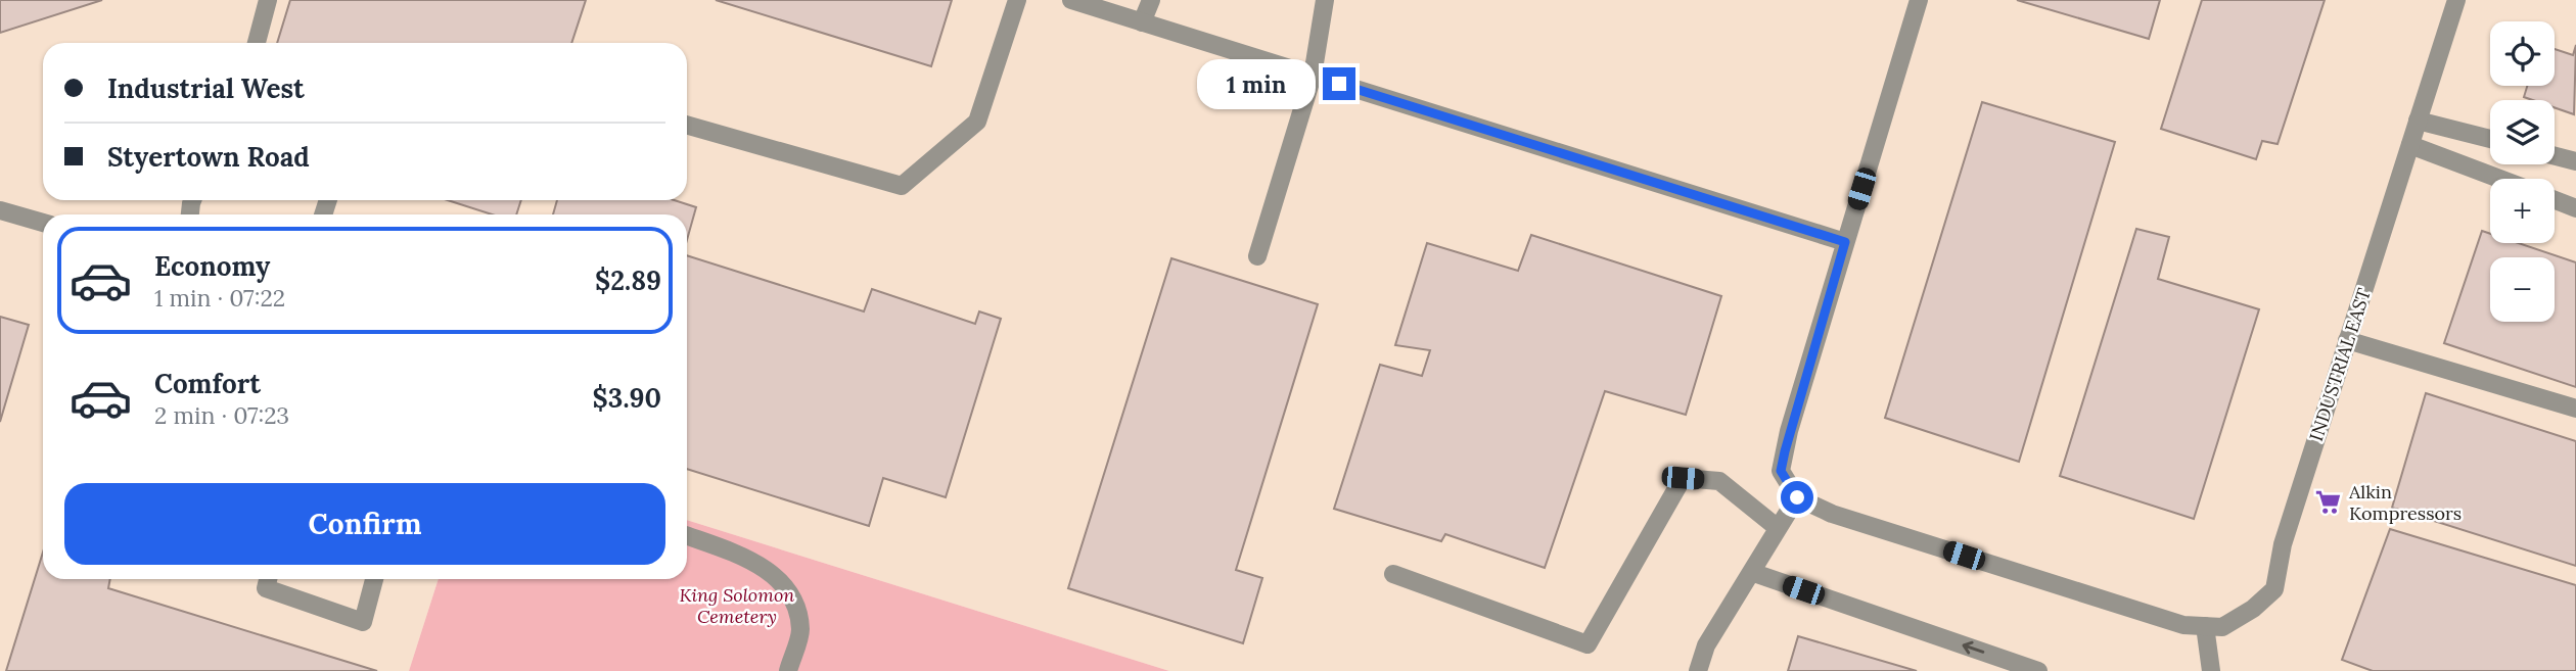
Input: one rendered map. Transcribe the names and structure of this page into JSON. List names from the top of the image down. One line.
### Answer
{"streets":{"street":["INDUSTRIAL EAST"]},"parks":["King Solomon Cemetery"],"places":{"supermarket":["Alkin Kompressors"]},"page":{"map_buttons":["+","−"],"banner":["Industrial West","Styertown Road"],"bubble":"1 min","list":[{"name":"Economy","note":"1 min · 07:22","value":"$2.89"},{"name":"Comfort","note":"2 min · 07:23","value":"$3.90"}],"buttons":"Confirm"}}
